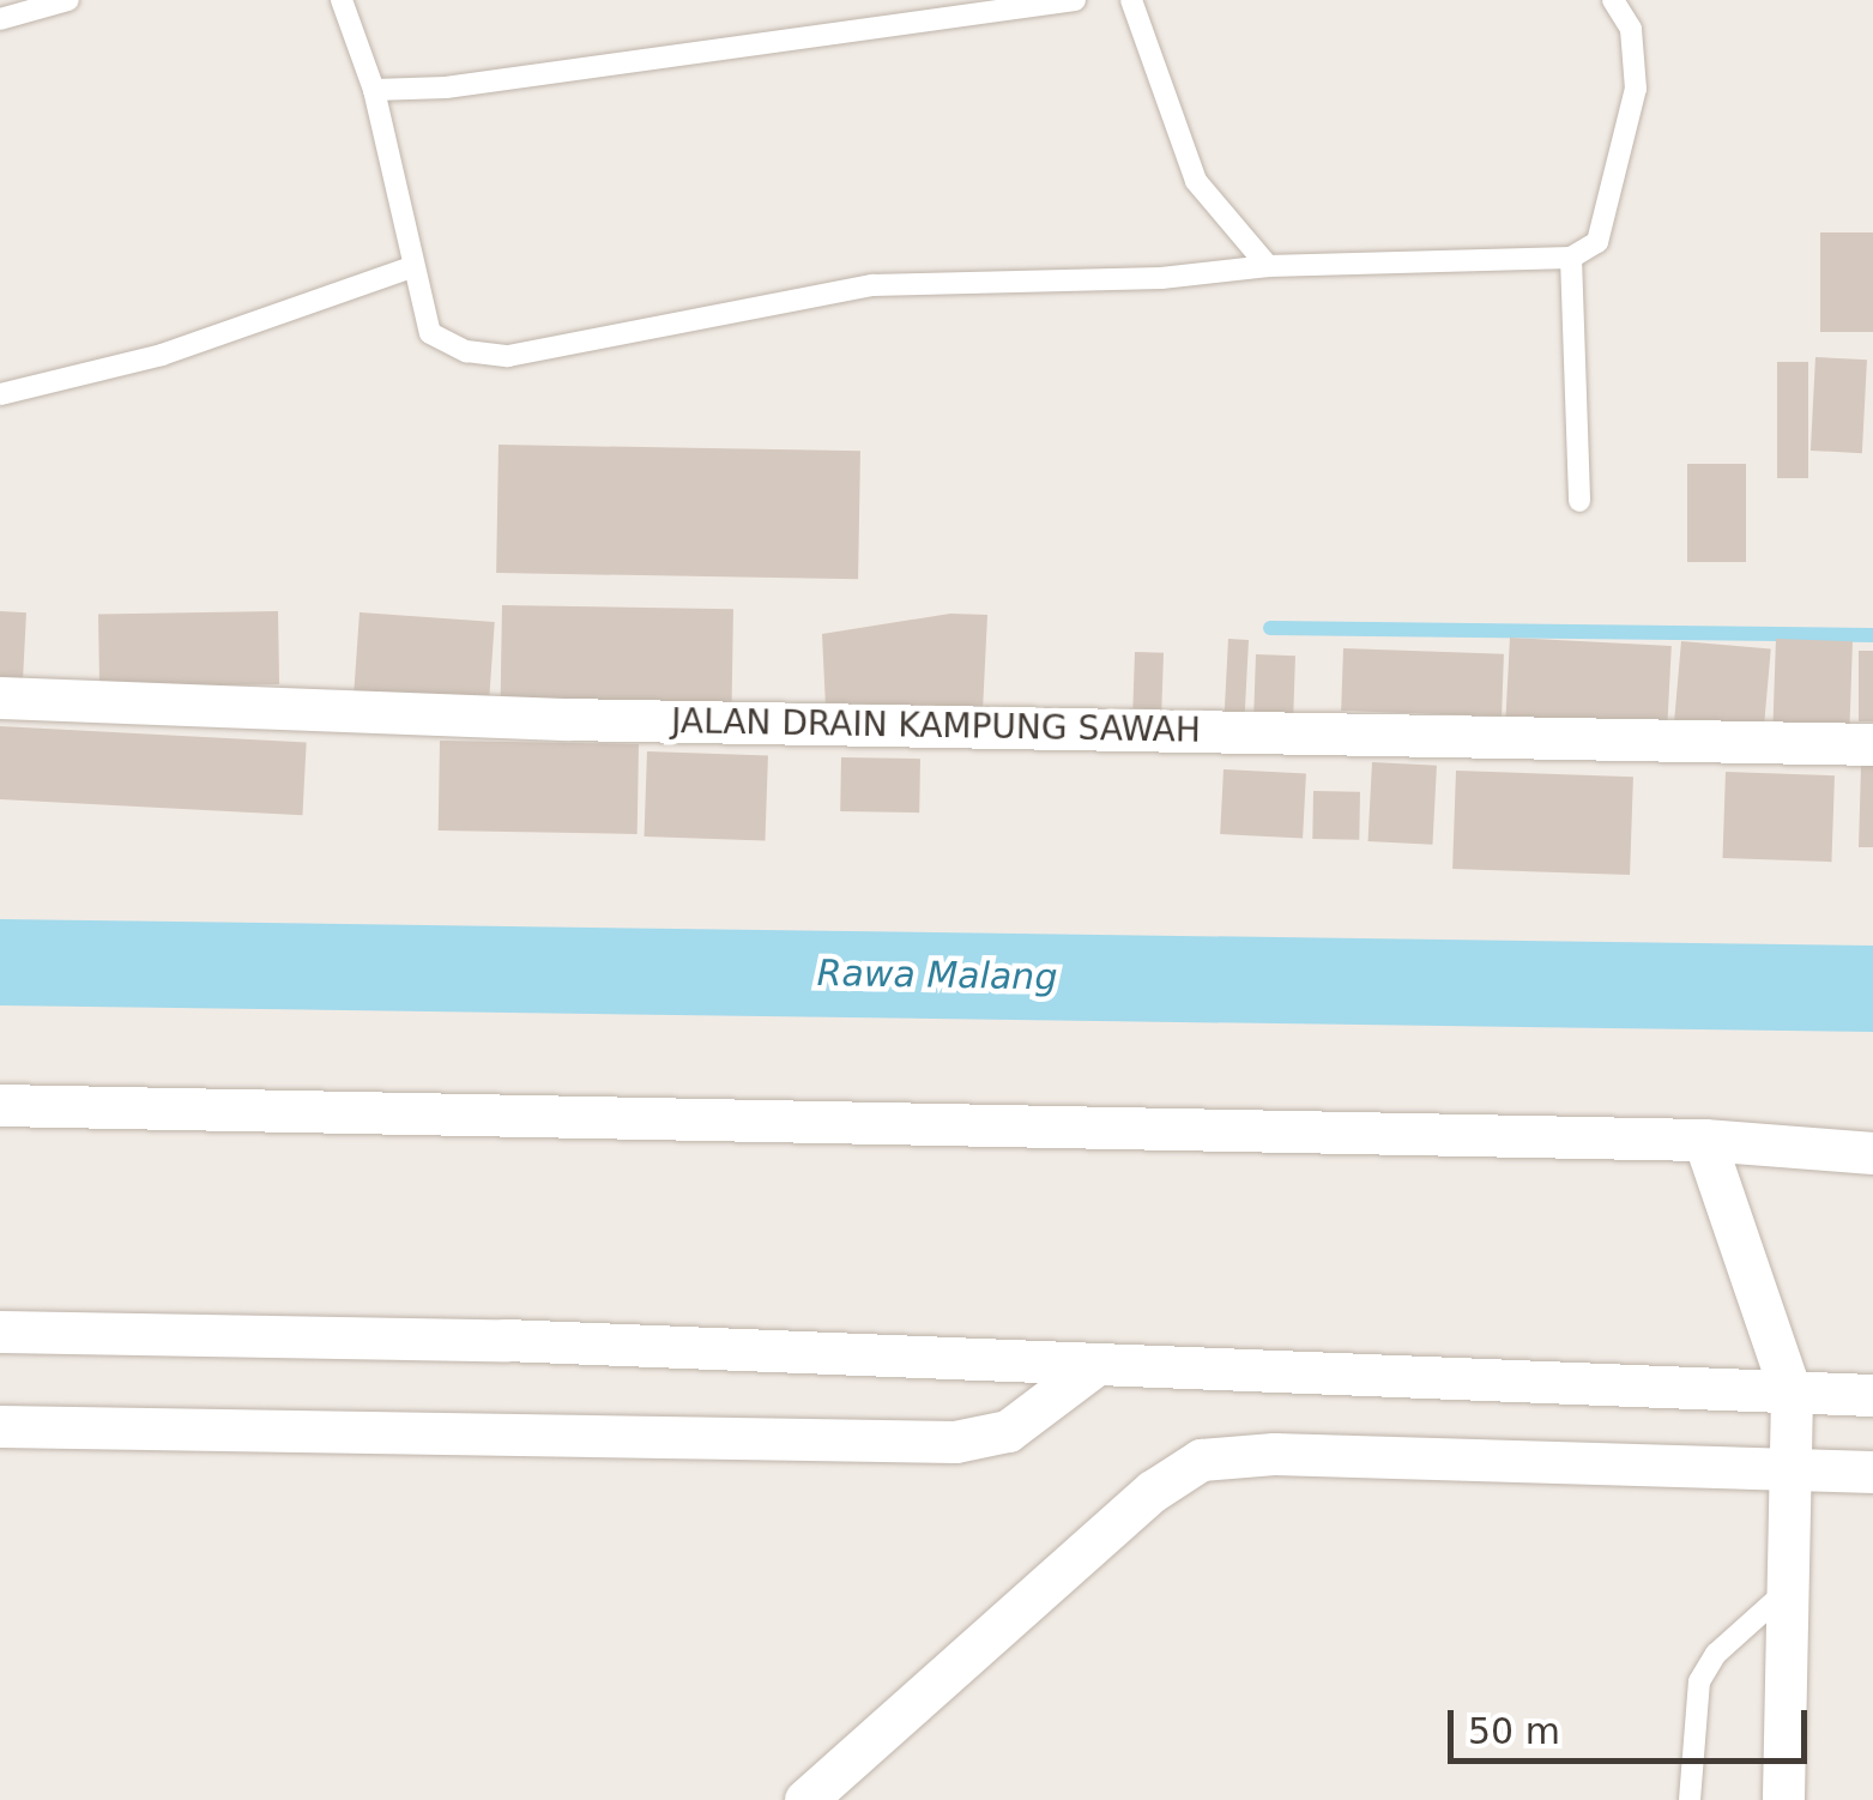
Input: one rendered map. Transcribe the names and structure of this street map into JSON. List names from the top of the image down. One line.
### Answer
{"streets":{"street":["JALAN DRAIN KAMPUNG SAWAH"]},"water":["Rawa Malang"],"scale_bar":"50 m"}
